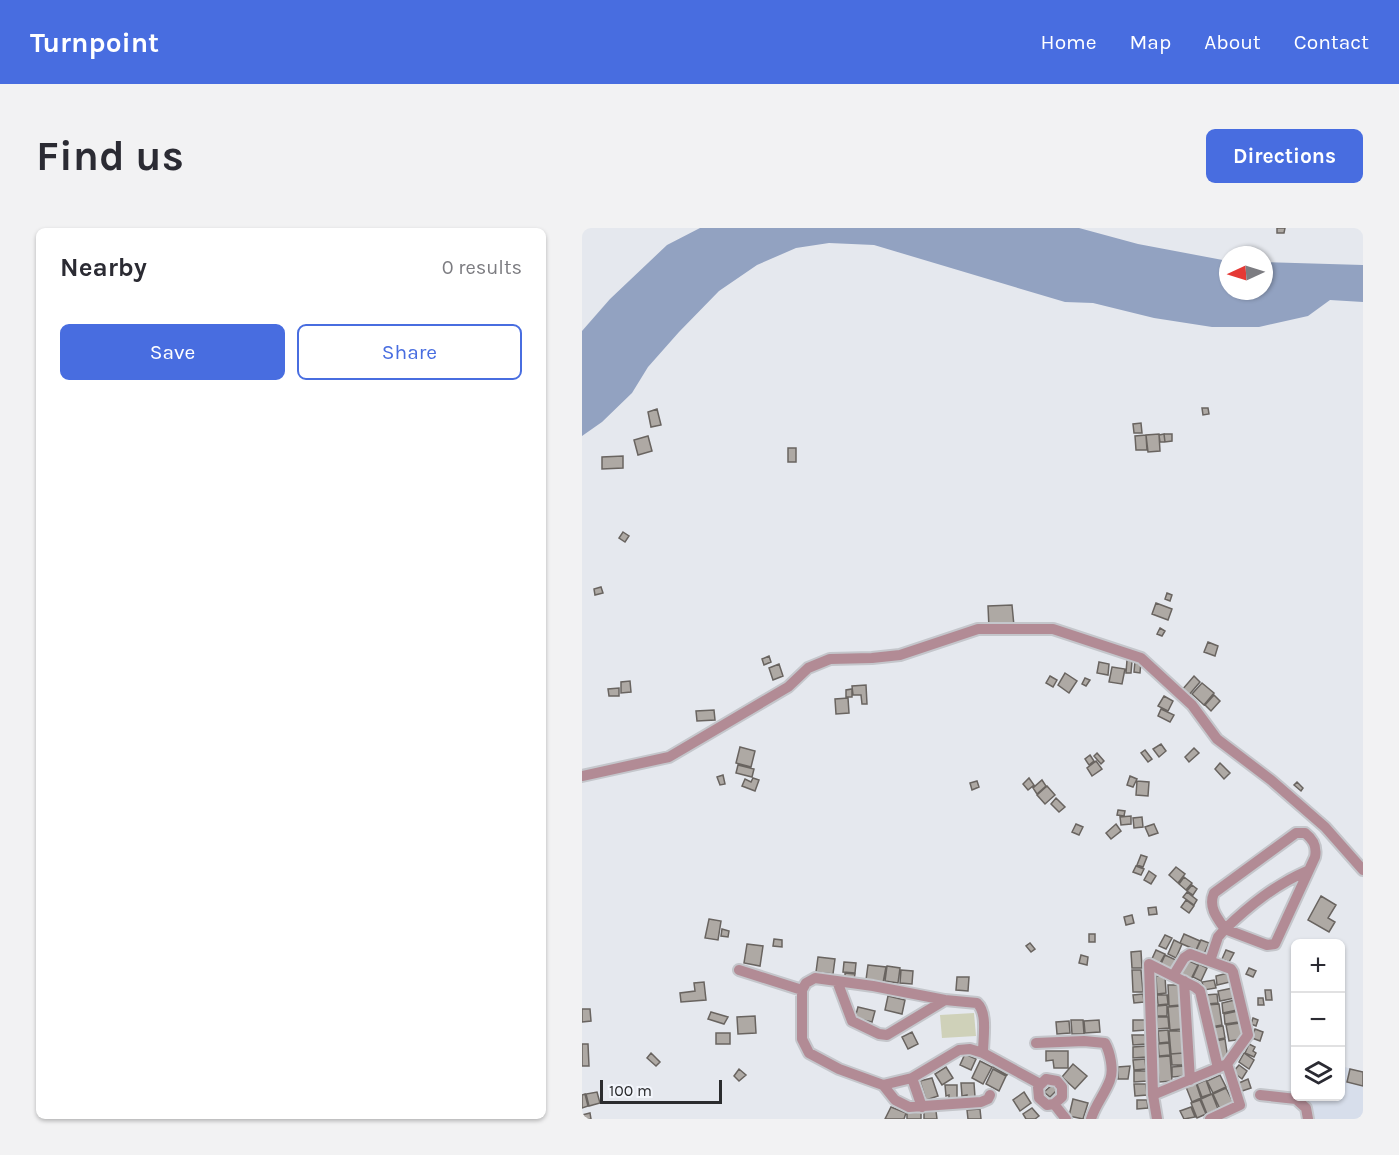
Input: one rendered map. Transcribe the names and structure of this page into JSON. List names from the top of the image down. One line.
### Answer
{"scale_bar":"100 m","north":"left","page":{"header":"Turnpoint","nav":["Home","Map","About","Contact"],"buttons":["Directions",["Save","Share"]],"title":"Find us","heading":["Nearby","0 results"],"map_buttons":["+","−"],"scale":"100 m"}}
